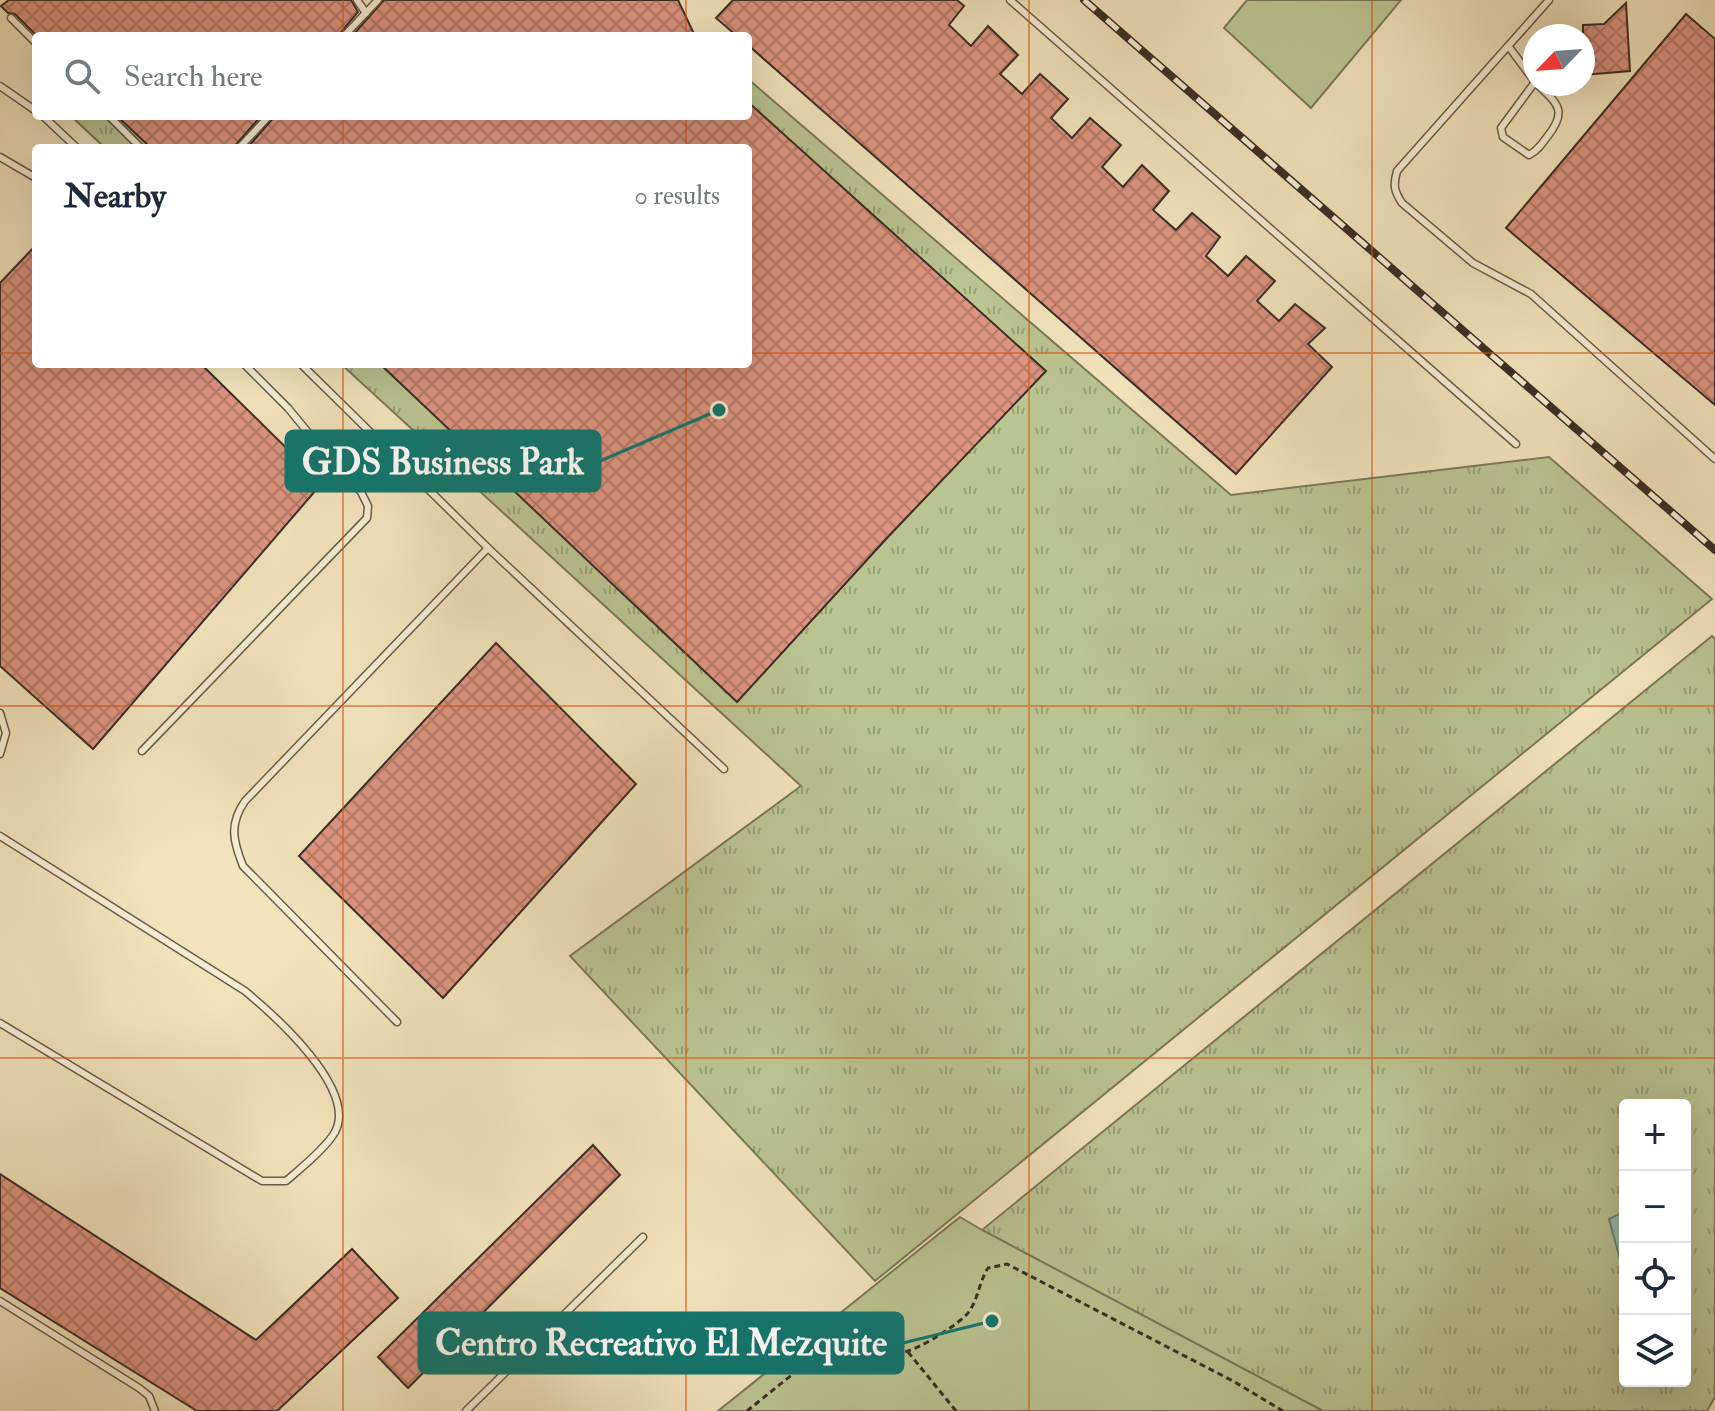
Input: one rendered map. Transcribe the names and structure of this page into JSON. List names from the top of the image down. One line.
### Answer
{"places":["GDS Business Park","Centro Recreativo El Mezquite"],"north":"bottom left","page":{"search":"Search here","heading":["Nearby","0 results"],"map_buttons":["+","−"]}}
